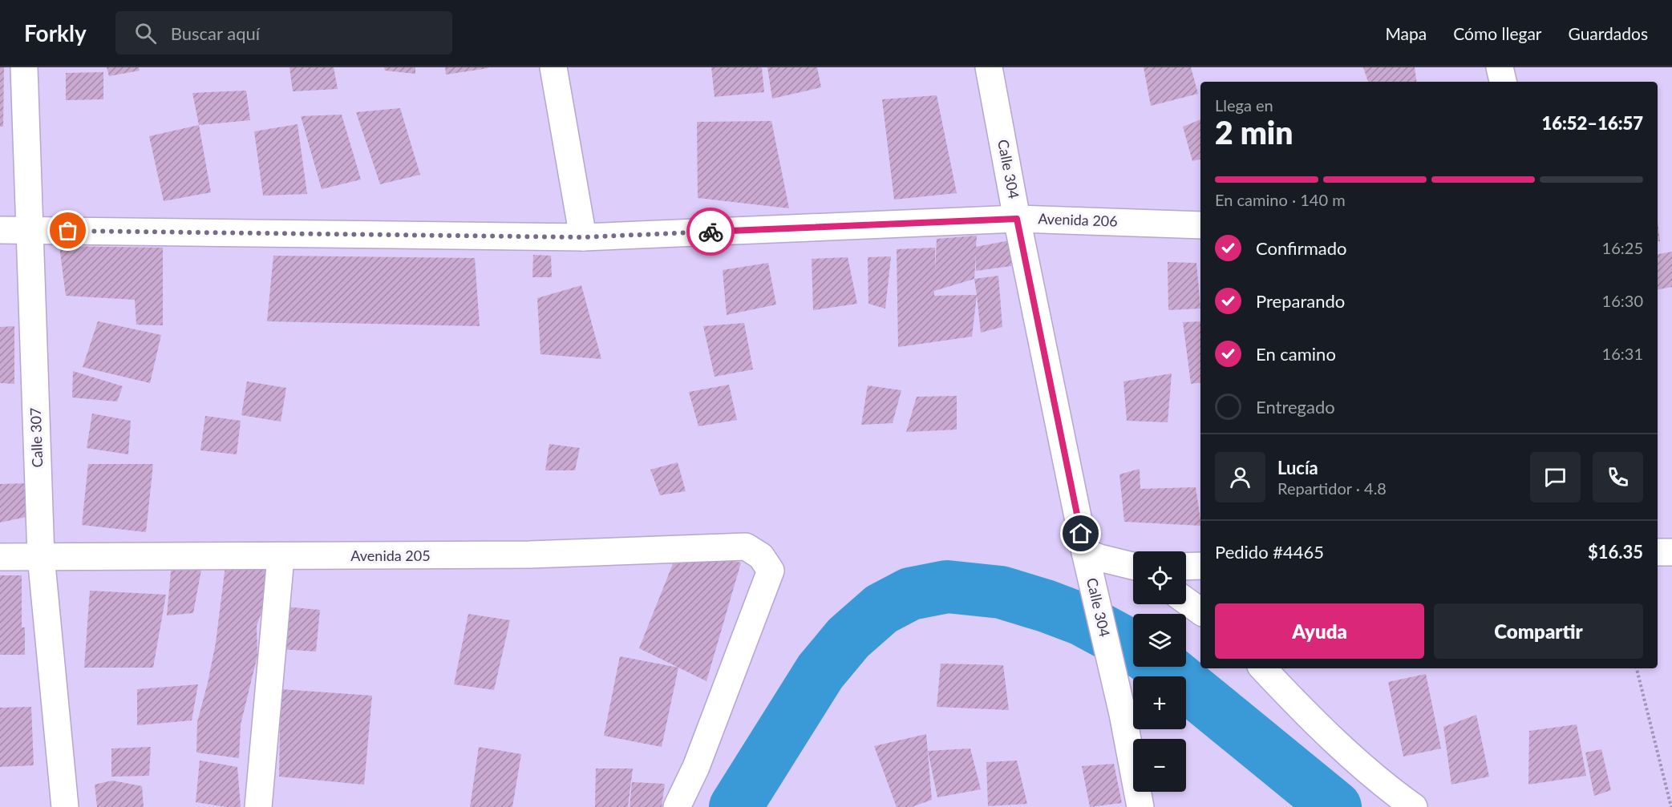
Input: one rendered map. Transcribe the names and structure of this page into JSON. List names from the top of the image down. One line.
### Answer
{"streets":{"street":["Calle 304","Avenida 206","Calle 307","Avenida 205"]},"crossings":[["Calle 304","Avenida 206"],["Avenida 206","Calle 307"],["Calle 307","Avenida 205"]],"page":{"header":"Forkly","search":"Buscar aquí","nav":["Mapa","Cómo llegar","Guardados"],"heading":["2 min","Llega en","16:52–16:57"],"panel":["Lucía","Repartidor · 4.8","Pedido #4465","$16.35"],"bar":"En camino · 140 m","list":[["Confirmado","16:25"],["Preparando","16:30"],["En camino","16:31"],"Entregado"],"map_buttons":["+","−"],"buttons":["Ayuda","Compartir"]}}
